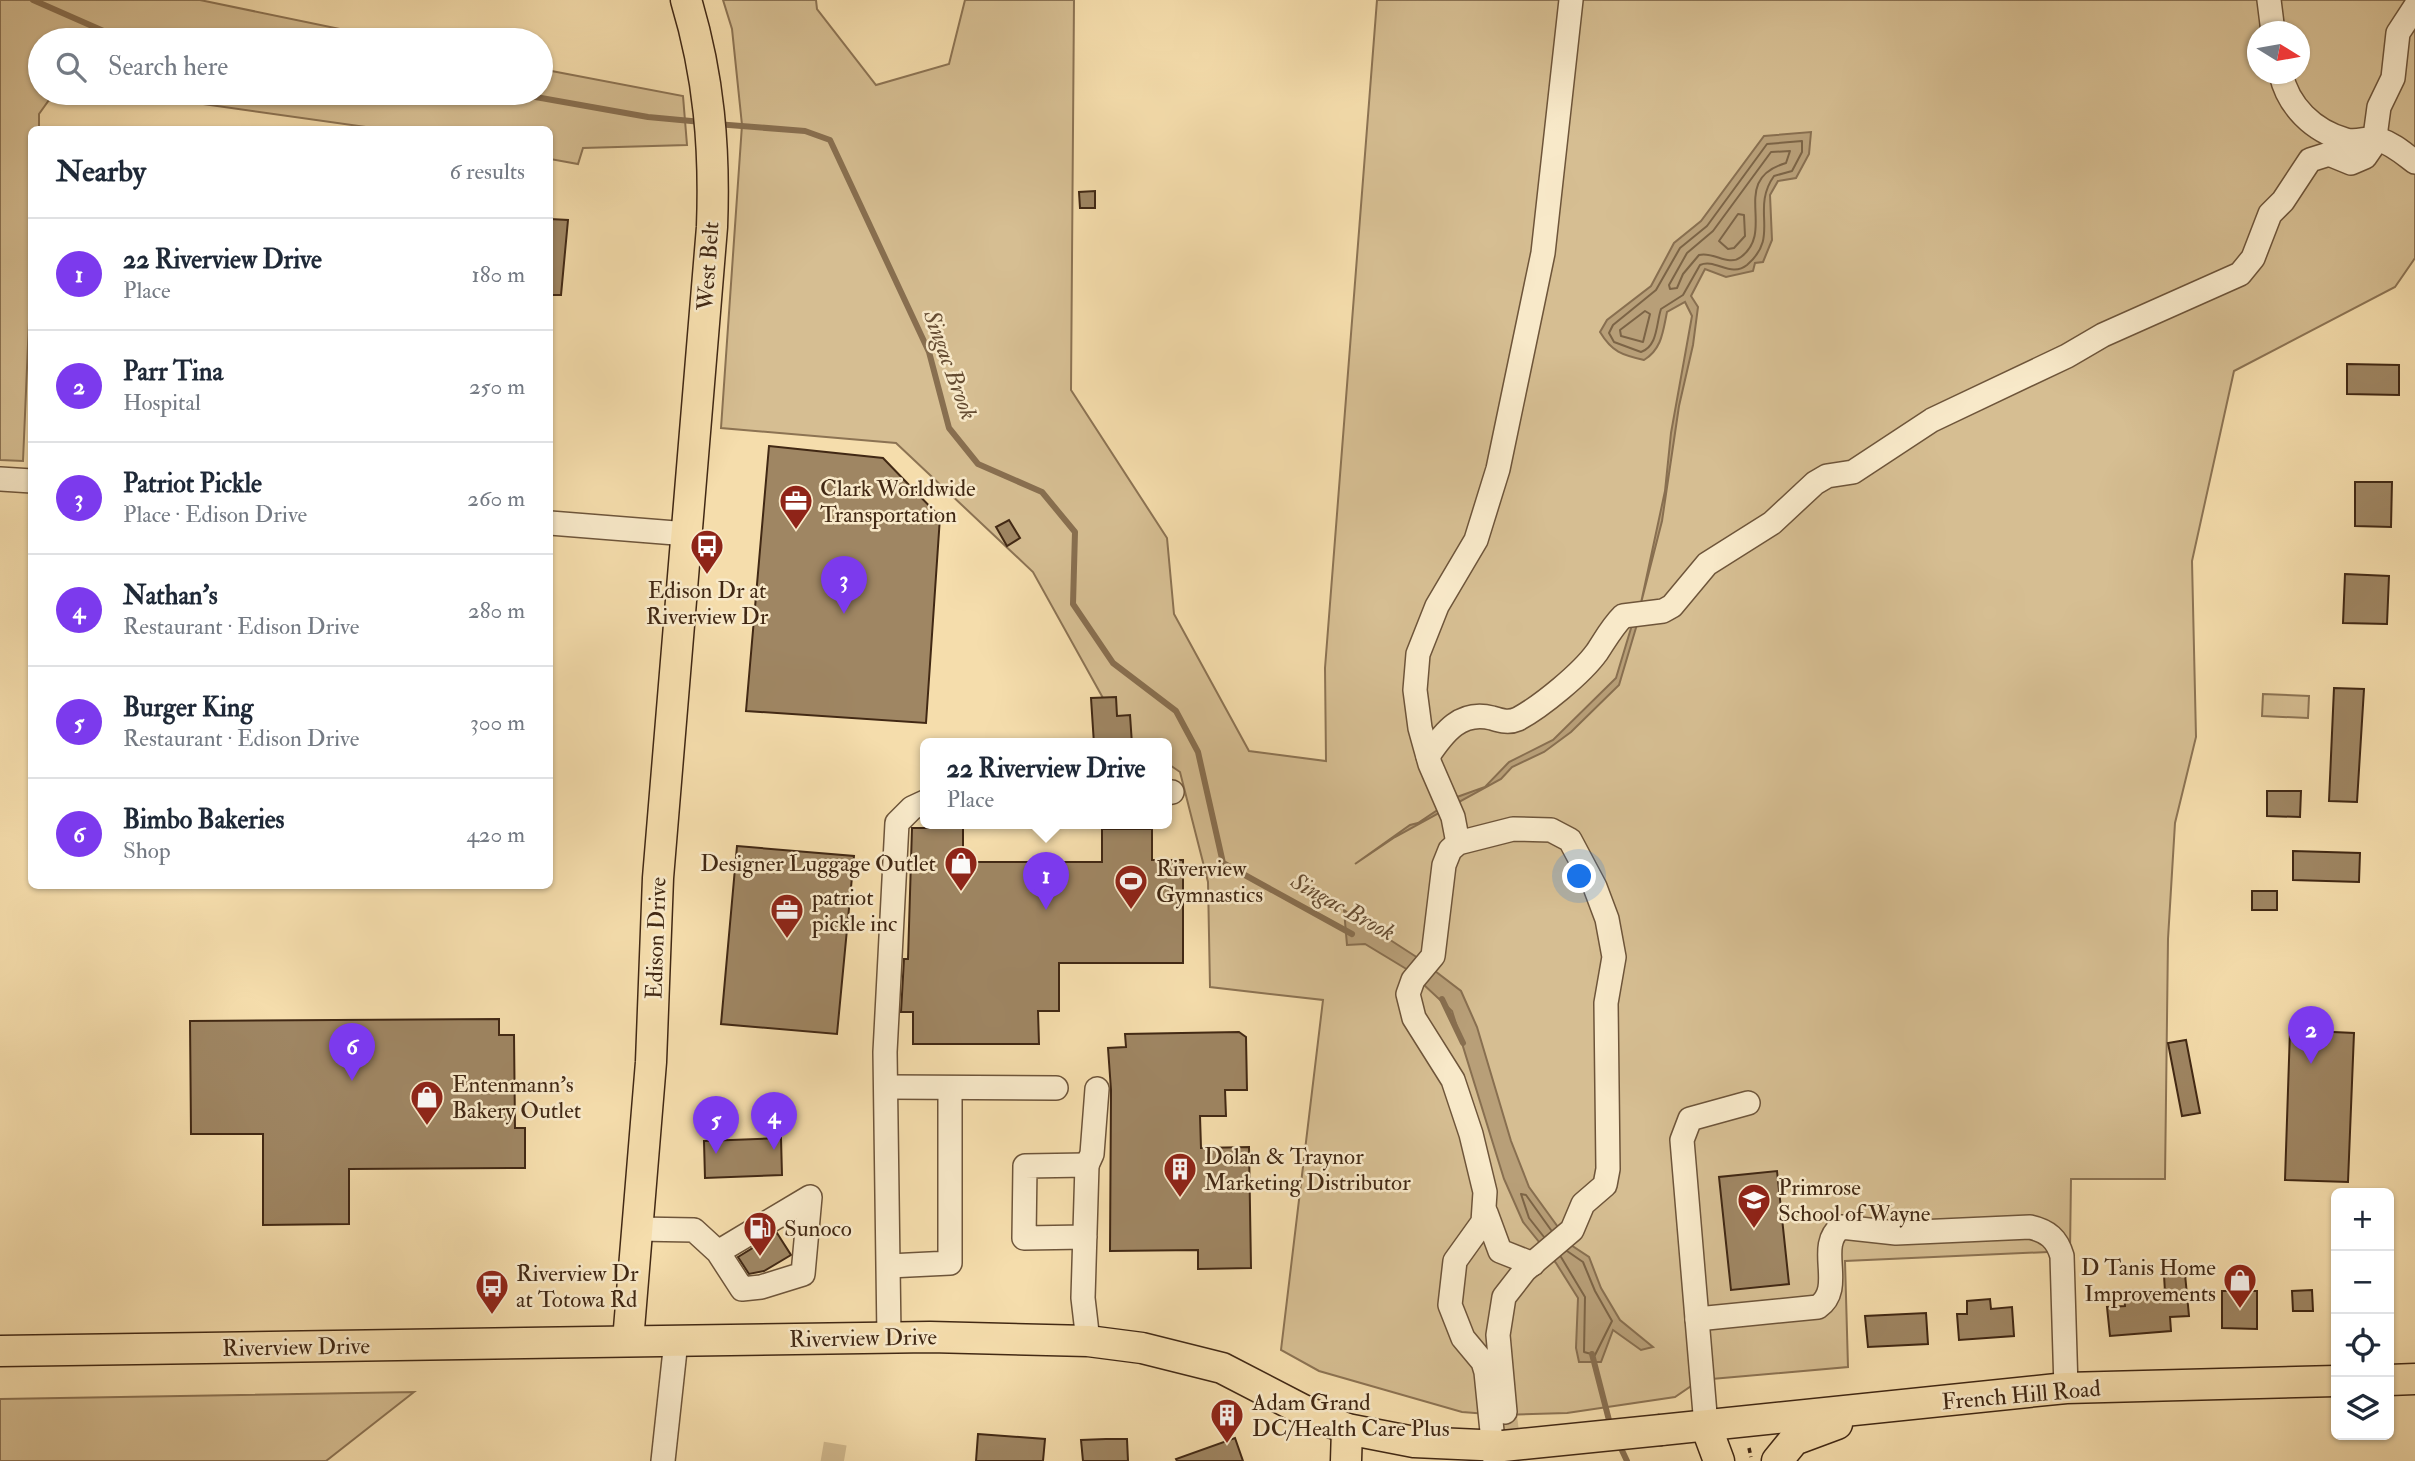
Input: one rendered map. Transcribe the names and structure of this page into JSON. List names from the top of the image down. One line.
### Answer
{"streets":{"main road":["West Belt","Edison Drive","Riverview Drive","French Hill Road"]},"crossings":[["West Belt","Edison Drive"],["Edison Drive","Riverview Drive"],["Riverview Drive","French Hill Road"]],"water":["Singac Brook"],"places":{"office":["Clark Worldwide Transportation","patriot pickle inc"],"bus stop":["Edison Dr at Riverview Dr","Riverview Dr at Totowa Rd"],"shop":["Designer Luggage Outlet","Entenmann's Bakery Outlet","D Tanis Home Improvements"],"sports":["Riverview Gymnastics"],"building":["Dolan & Traynor Marketing Distributor","Adam Grand DC/Health Care Plus"],"school or university":["Primrose School of Wayne"],"fuel station":["Sunoco"]},"north":"right","page":{"search":"Search here","heading":["Nearby","6 results"],"list":[{"mark":"1","name":"22 Riverview Drive","note":"Place","value":"180 m"},{"mark":"2","name":"Parr Tina","note":"Hospital","value":"250 m"},{"mark":"3","name":"Patriot Pickle","note":"Place · Edison Drive","value":"260 m"},{"mark":"4","name":"Nathan's","note":"Restaurant · Edison Drive","value":"280 m"},{"mark":"5","name":"Burger King","note":"Restaurant · Edison Drive","value":"300 m"},{"mark":"6","name":"Bimbo Bakeries","note":"Shop","value":"420 m"}],"pins":["3","1","2","6","4","5"],"popup":["22 Riverview Drive","Place"],"map_buttons":["+","−"]}}
